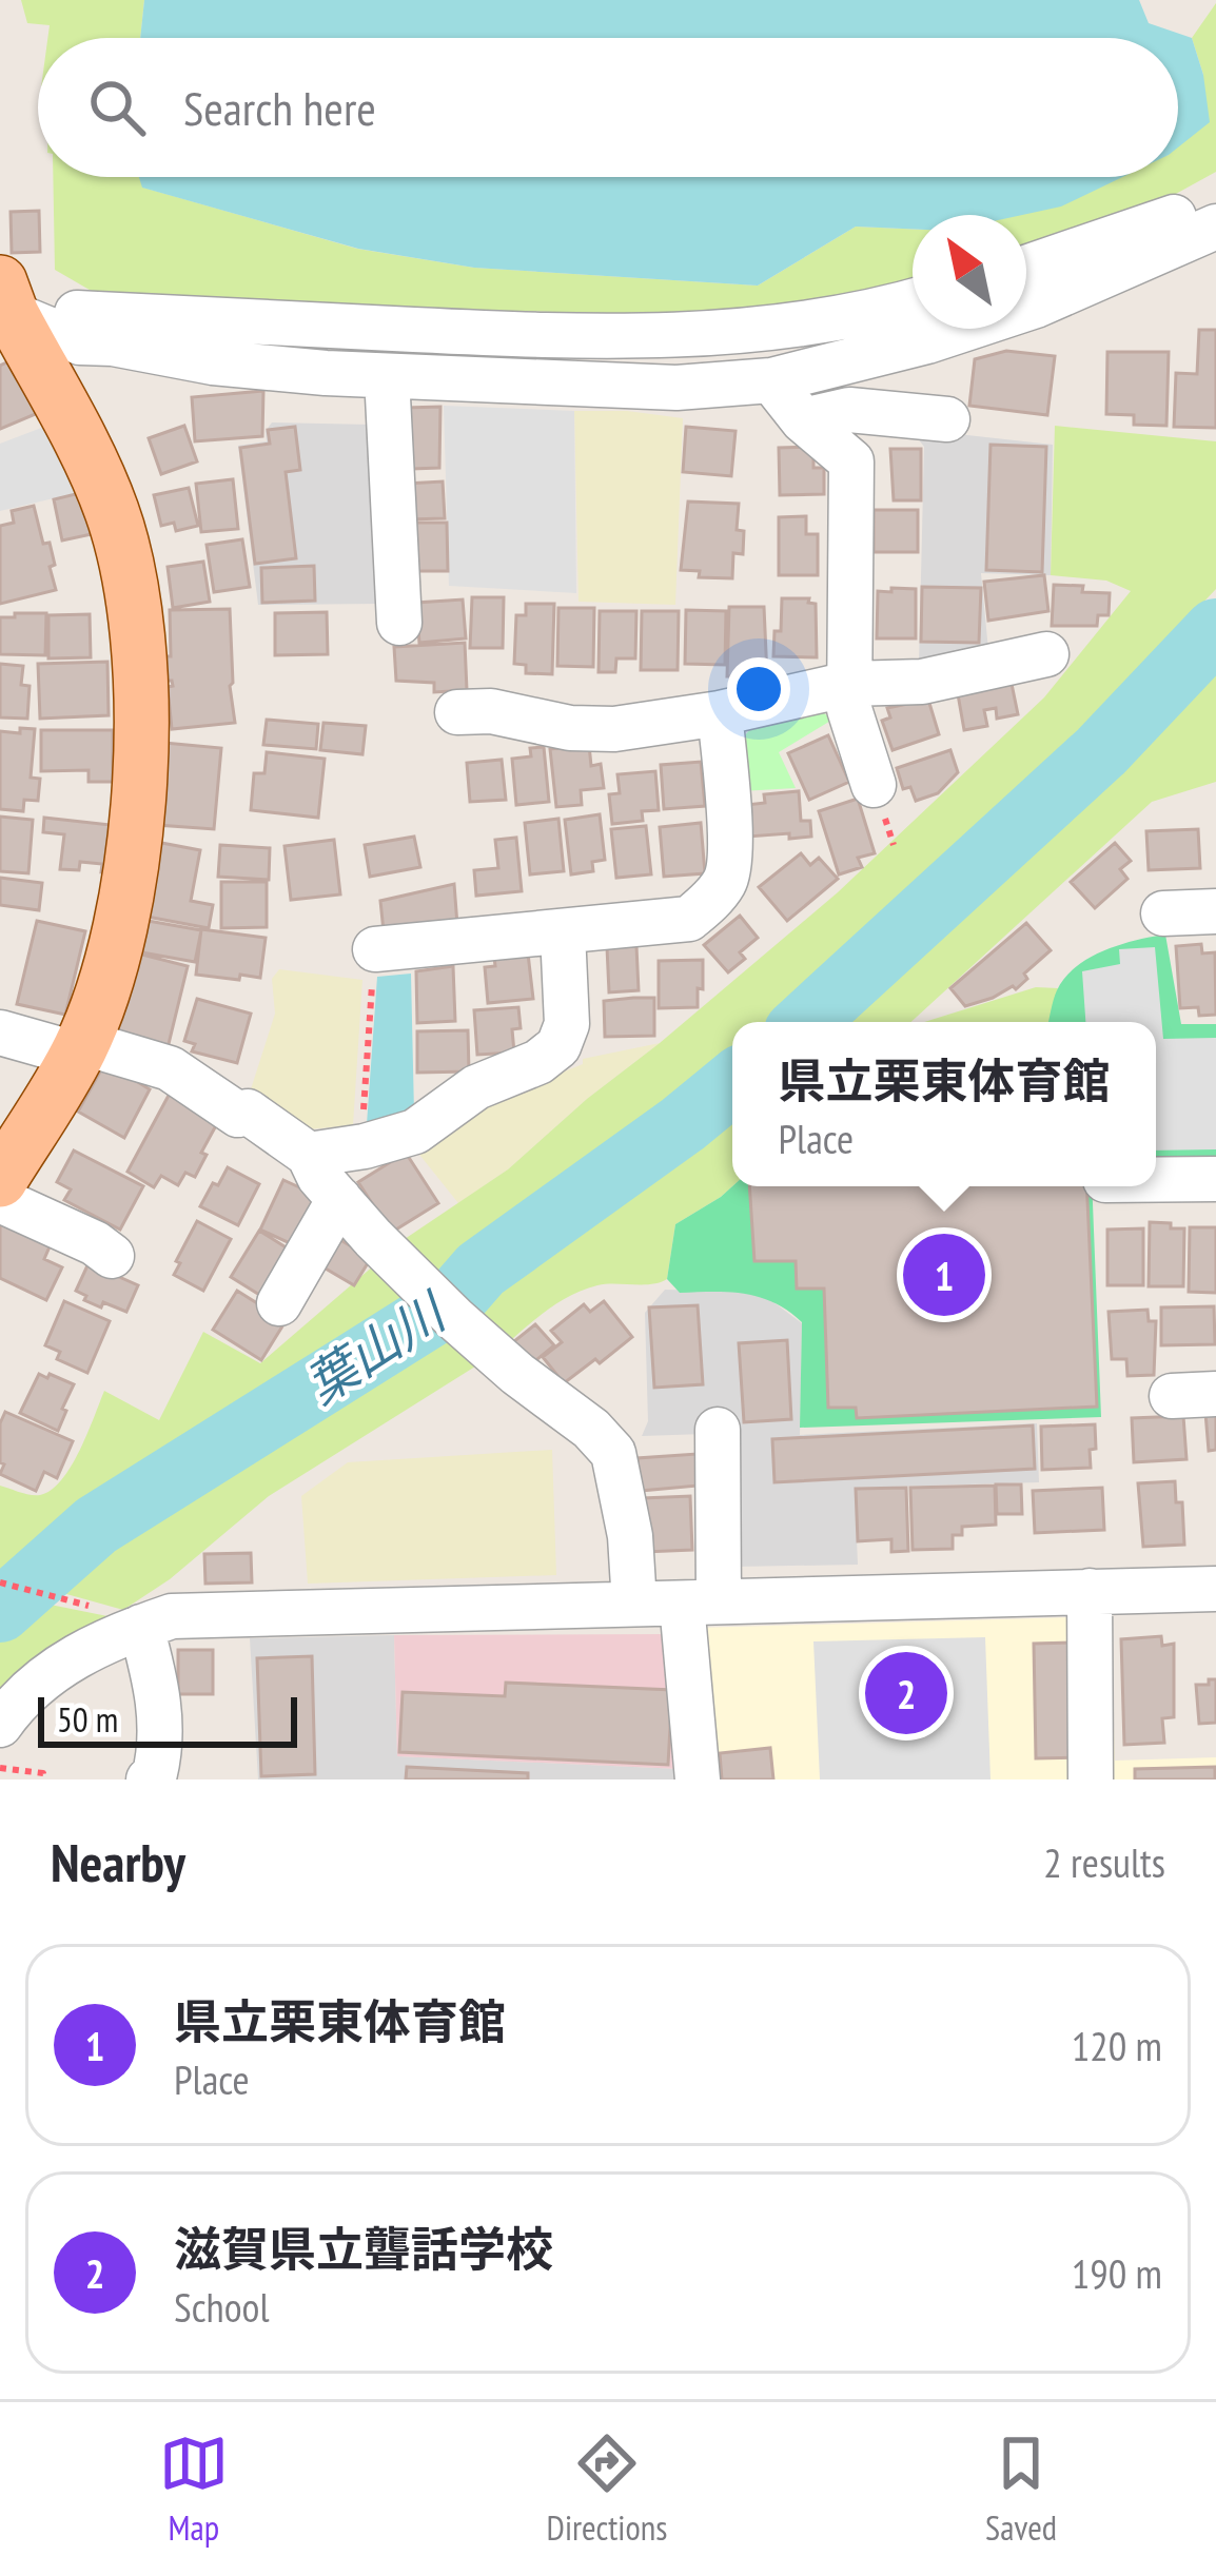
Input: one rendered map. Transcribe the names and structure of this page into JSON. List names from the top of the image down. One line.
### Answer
{"water":["葉山川"],"scale_bar":"50 m","north":"top left","page":{"search":"Search here","popup":["県立栗東体育館","Place"],"pins":["1","2"],"scale":"50 m","heading":["Nearby","2 results"],"list":[{"mark":"1","name":"県立栗東体育館","note":"Place","value":"120 m"},{"mark":"2","name":"滋賀県立聾話学校","note":"School","value":"190 m"}],"nav":["Map","Directions","Saved"]}}
